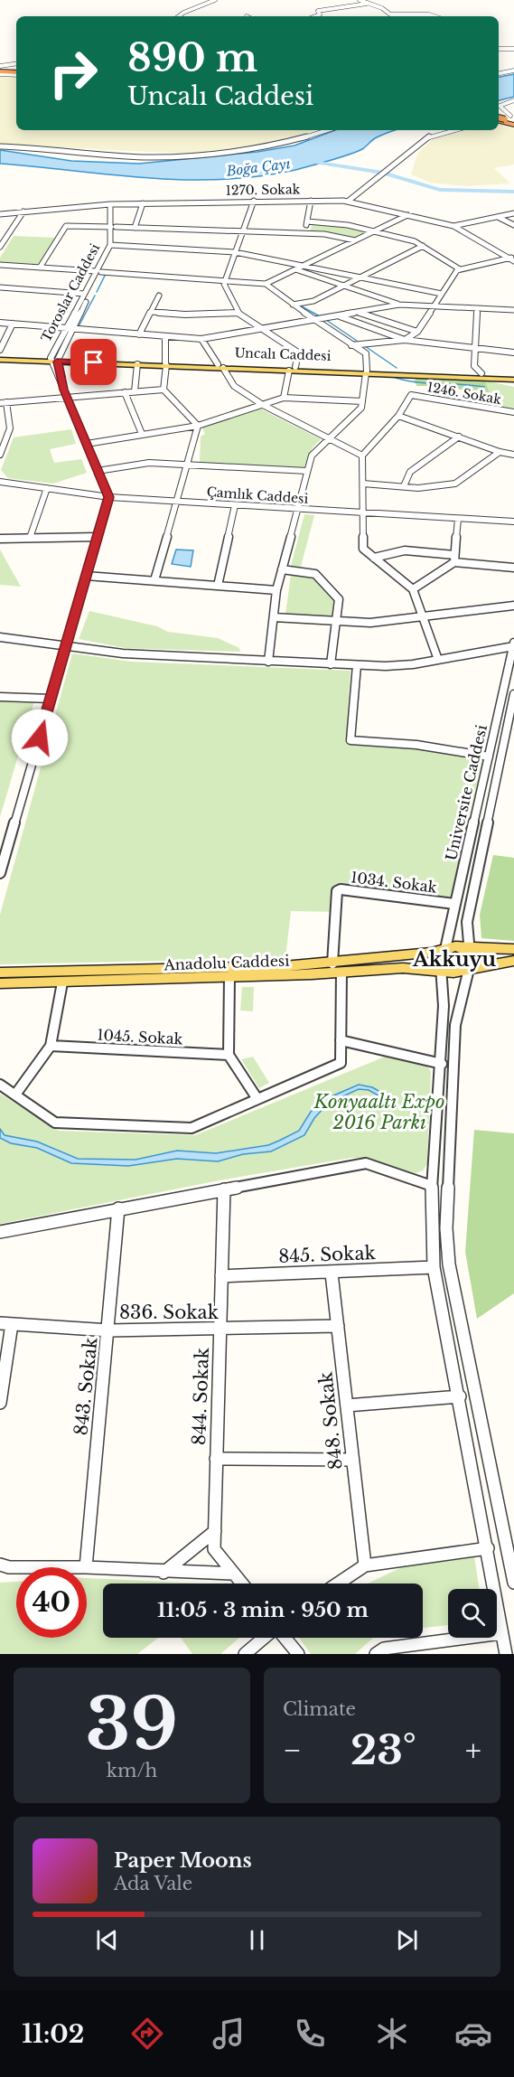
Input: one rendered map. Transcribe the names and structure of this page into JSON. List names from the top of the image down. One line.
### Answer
{"streets":{"main road":["Uncalı Caddesi","Anadolu Caddesi"],"street":["1270. Sokak","Toroslar Caddesi","1246. Sokak","Çamlık Caddesi","Universite Caddesi","1034. Sokak","1045. Sokak","845. Sokak","836. Sokak","843. Sokak","844. Sokak","848. Sokak"]},"crossings":[["1270. Sokak","Toroslar Caddesi"],["Toroslar Caddesi","Uncalı Caddesi"],["Toroslar Caddesi","Çamlık Caddesi"],["Universite Caddesi","1034. Sokak"],["Universite Caddesi","Anadolu Caddesi"],["1034. Sokak","Anadolu Caddesi"],["845. Sokak","844. Sokak"],["845. Sokak","848. Sokak"],["836. Sokak","843. Sokak"],["836. Sokak","844. Sokak"],["836. Sokak","848. Sokak"]],"districts":["Akkuyu"],"water":["Boğa Çayı"],"parks":["Konyaaltı Expo 2016 Parkı"],"page":{"turn":["890 m","Uncalı Caddesi"],"limit":"40","trip":"11:05 · 3 min · 950 m","tile":[["39","km/h"],"Climate"],"heat":["−","23°","+"],"song":["Paper Moons","Ada Vale"],"tabs":"11:02"}}
